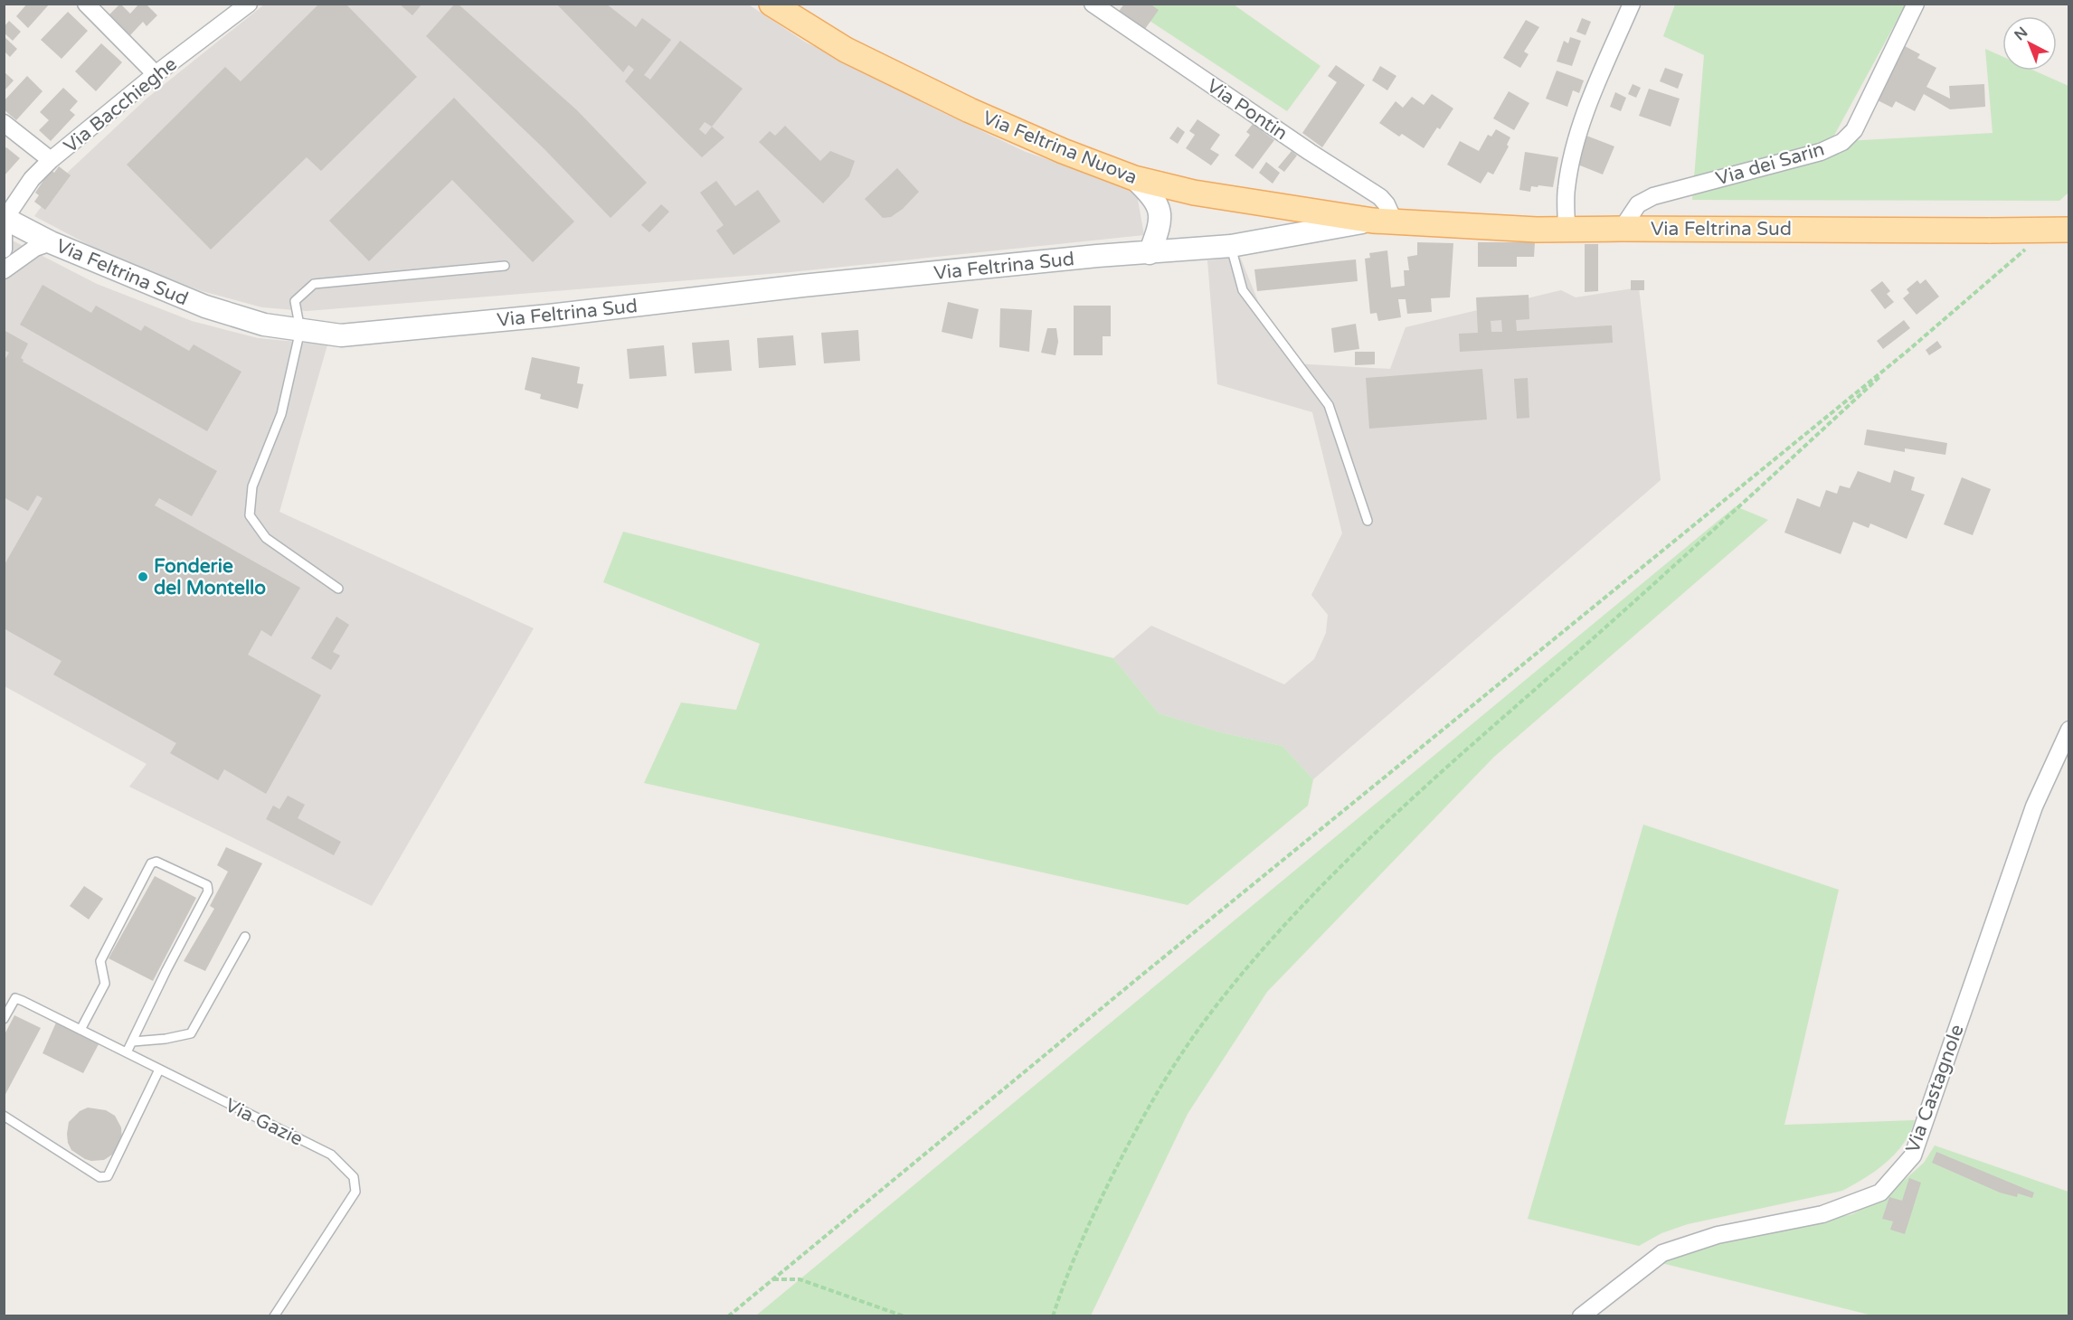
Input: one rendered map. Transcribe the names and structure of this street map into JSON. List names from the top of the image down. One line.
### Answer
{"streets":{"main road":["Via Feltrina Nuova","Via Feltrina Sud"],"street":["Via Bacchieghe","Via Pontin","Via dei Sarin","Via Castagnole"],"lane":["Via Gazie"]},"crossings":[["Via Bacchieghe","Via Feltrina Sud"],["Via Pontin","Via Feltrina Nuova"],["Via Pontin","Via Feltrina Sud"],["Via Feltrina Nuova","Via Feltrina Sud"],["Via dei Sarin","Via Feltrina Sud"]],"places":["Fonderie del Montello"],"north":"top left"}
